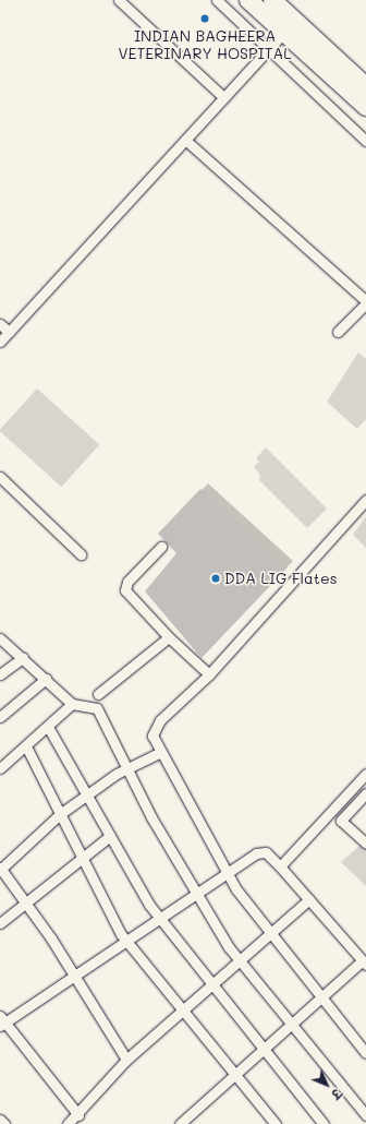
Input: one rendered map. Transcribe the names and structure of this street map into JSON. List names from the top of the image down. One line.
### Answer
{"places":["INDIAN BAGHEERA VETERINARY HOSPITAL","DDA LIG Flates"],"north":"bottom right"}
